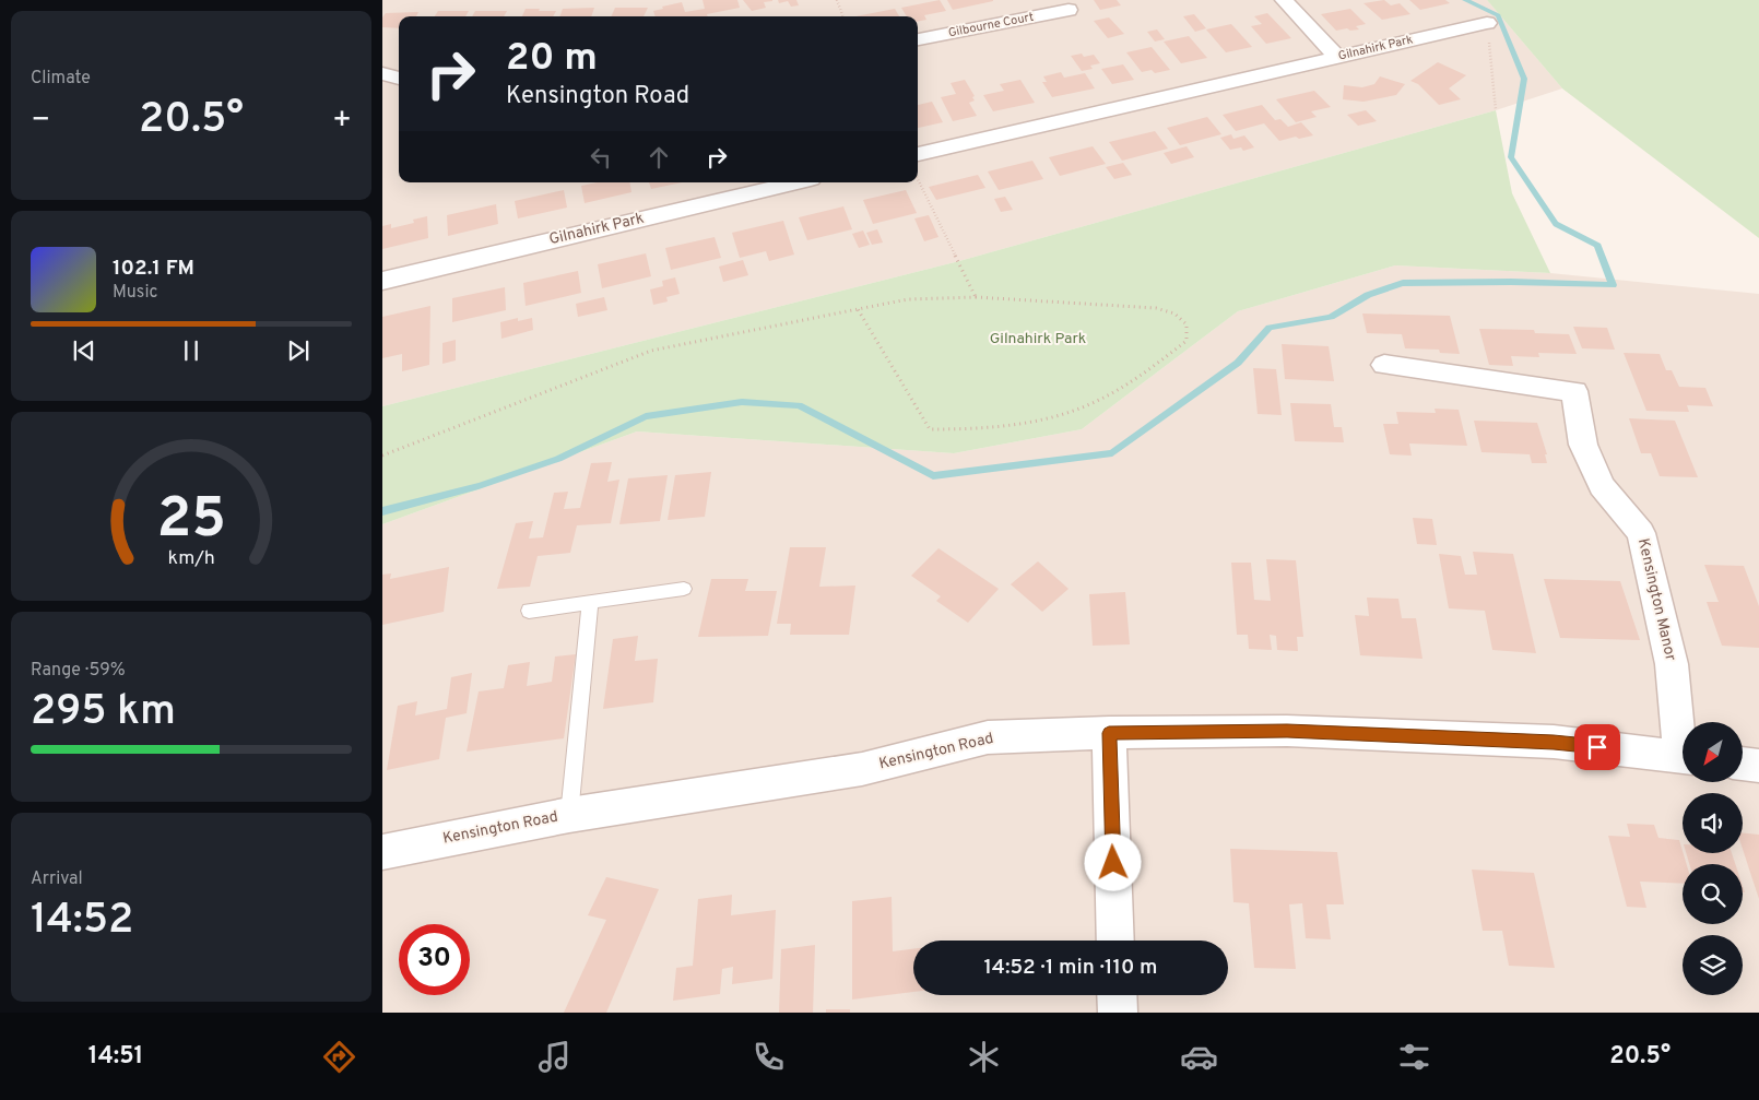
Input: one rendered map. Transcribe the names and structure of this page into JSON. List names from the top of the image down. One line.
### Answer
{"streets":{"street":["Gilbourne Court","Gilnahirk Park","Kensington Manor","Kensington Road"]},"parks":["Gilnahirk Park"],"north":"bottom left","page":{"tile":["Climate",["Range · 59%","295 km"],["Arrival","14:52"]],"turn":["20 m","Kensington Road"],"heat":["−","20.5°","+"],"song":["102.1 FM","Music"],"limit":"30","trip":"14:52 · 1 min · 110 m","tabs":["14:51","20.5°"],"gauge":["25","km/h"]}}
